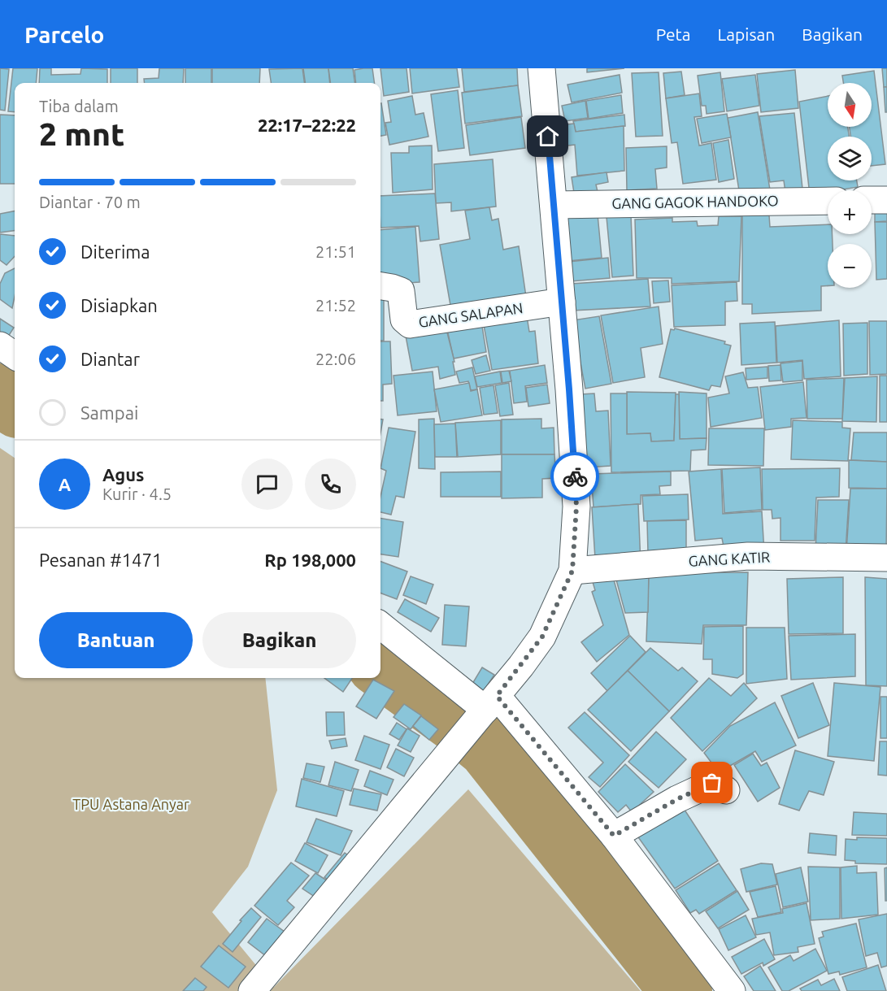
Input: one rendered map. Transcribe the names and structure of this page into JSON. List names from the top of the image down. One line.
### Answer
{"streets":{"street":["GANG GAGOK HANDOKO","GANG SALAPAN","GANG KATIR"]},"parks":["TPU Astana Anyar"],"north":"bottom","page":{"header":"Parcelo","nav":["Peta","Lapisan","Bagikan"],"map_buttons":["+","−"],"heading":["2 mnt","Tiba dalam","22:17–22:22"],"panel":["Agus","Kurir · 4.5","Pesanan #1471","Rp 198,000"],"bar":"Diantar · 70 m","list":[["Diterima","21:51"],["Disiapkan","21:52"],["Diantar","22:06"],"Sampai"],"round":"A","buttons":["Bantuan","Bagikan"]}}
